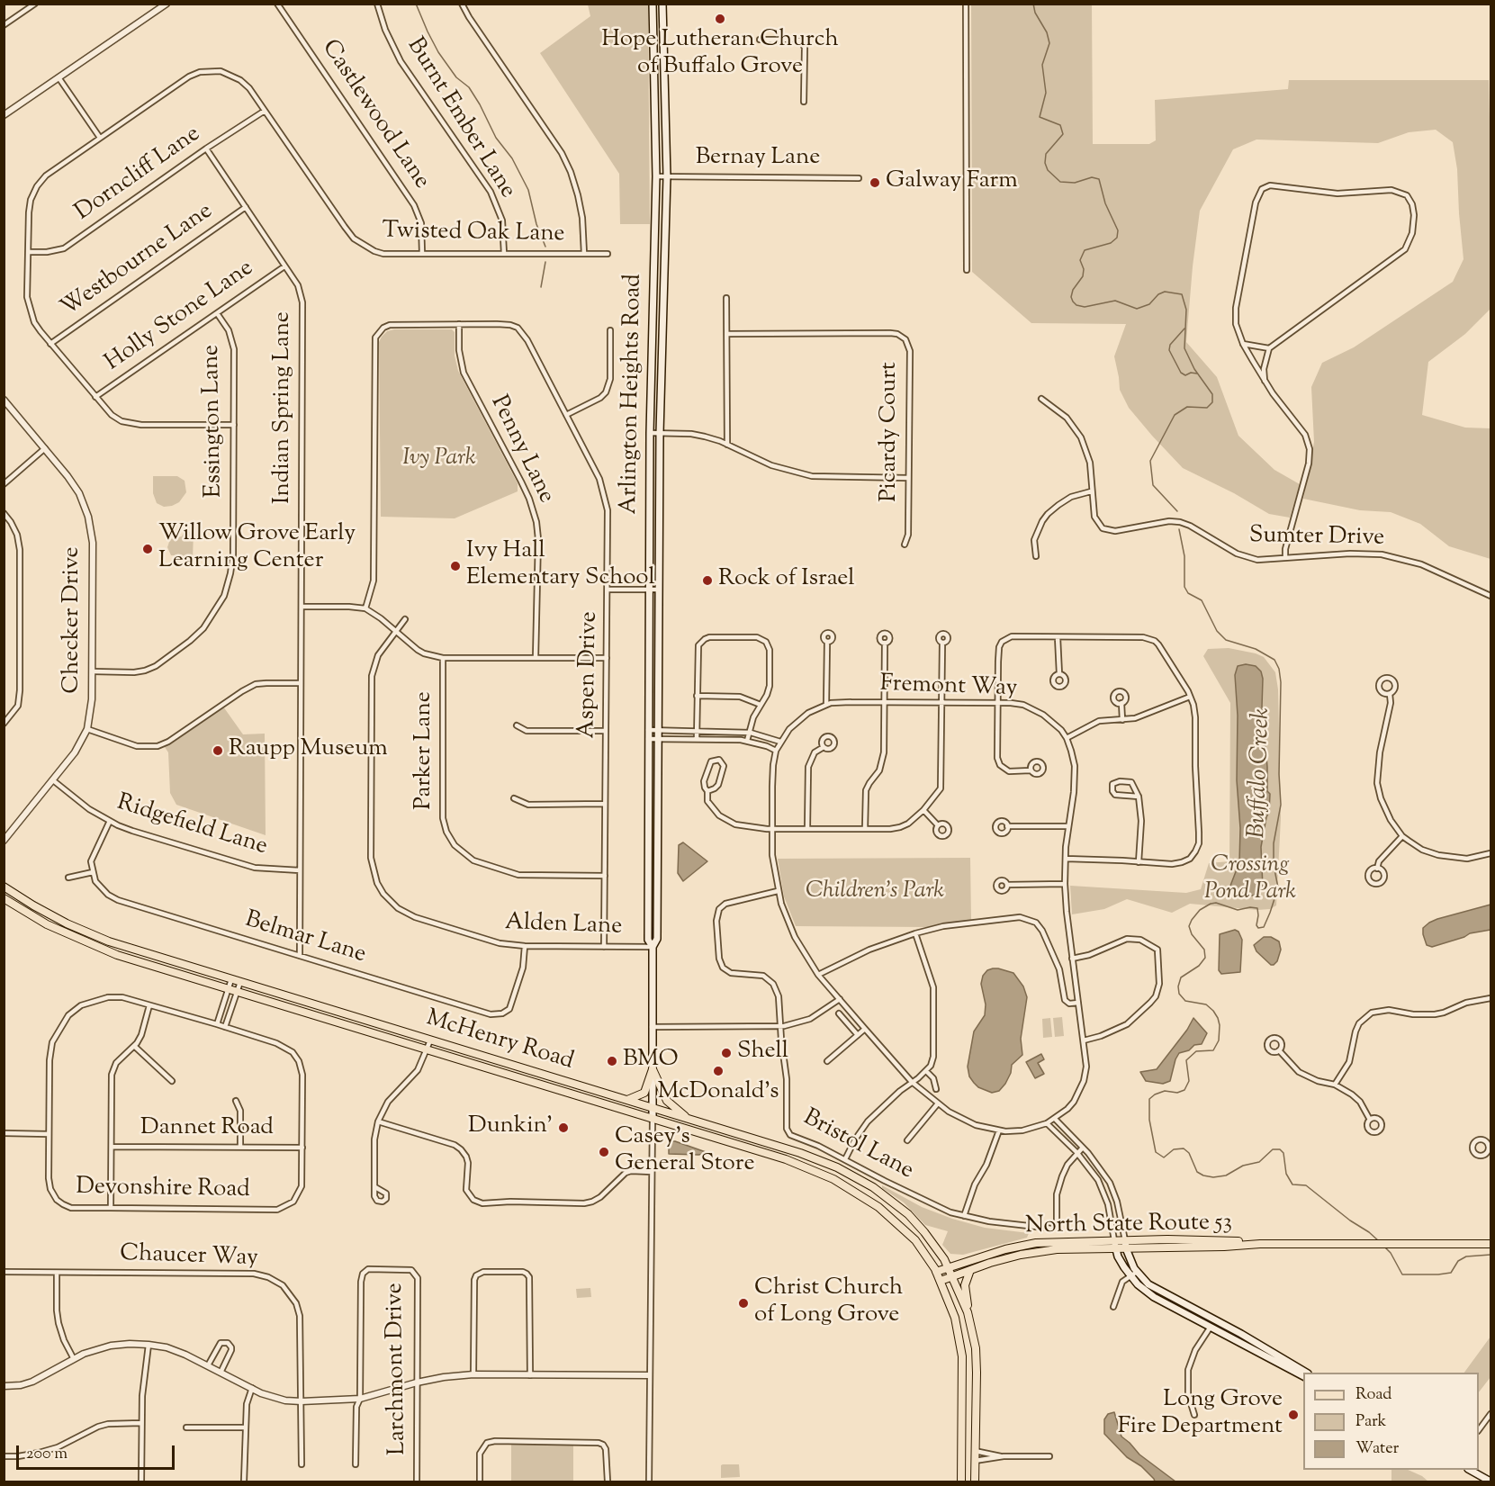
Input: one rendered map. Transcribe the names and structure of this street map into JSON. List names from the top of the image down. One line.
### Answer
{"streets":{"main road":["Arlington Heights Road","McHenry Road","North State Route 53"],"street":["Castlewood Lane","Burnt Ember Lane","Bernay Lane","Dorncliff Lane","Twisted Oak Lane","Westbourne Lane","Holly Stone Lane","Indian Spring Lane","Essington Lane","Picardy Court","Penny Lane","Sumter Drive","Checker Drive","Aspen Drive","Fremont Way","Parker Lane","Ridgefield Lane","Alden Lane","Belmar Lane","Dannet Road","Bristol Lane","Devonshire Road","Chaucer Way","Larchmont Drive"]},"crossings":[["Castlewood Lane","Twisted Oak Lane"],["Burnt Ember Lane","Twisted Oak Lane"],["Bernay Lane","Arlington Heights Road"],["Dorncliff Lane","Twisted Oak Lane"],["Dorncliff Lane","Indian Spring Lane"],["Twisted Oak Lane","Westbourne Lane"],["Twisted Oak Lane","Holly Stone Lane"],["Twisted Oak Lane","Essington Lane"],["Westbourne Lane","Indian Spring Lane"],["Holly Stone Lane","Indian Spring Lane"],["Holly Stone Lane","Essington Lane"],["Arlington Heights Road","Alden Lane"],["Arlington Heights Road","McHenry Road"],["Indian Spring Lane","Ridgefield Lane"],["Indian Spring Lane","Belmar Lane"],["Essington Lane","Checker Drive"],["Penny Lane","Aspen Drive"],["Checker Drive","Ridgefield Lane"],["Aspen Drive","Parker Lane"],["Aspen Drive","Alden Lane"],["Fremont Way","Bristol Lane"],["Alden Lane","Belmar Lane"],["McHenry Road","North State Route 53"],["Dannet Road","Devonshire Road"]],"water":["Buffalo Creek"],"parks":["Ivy Park","Crossing Pond Park","Children's Park"],"places":["Hope Lutheran Church of Buffalo Grove","Galway Farm","Willow Grove Early Learning Center","Ivy Hall Elementary School","Rock of Israel","Raupp Museum","Shell","BMO","McDonald's","Dunkin'","Casey's General Store","Christ Church of Long Grove","Long Grove Fire Department"],"legend":["Road","Park","Water"],"scale_bar":"200 m"}
